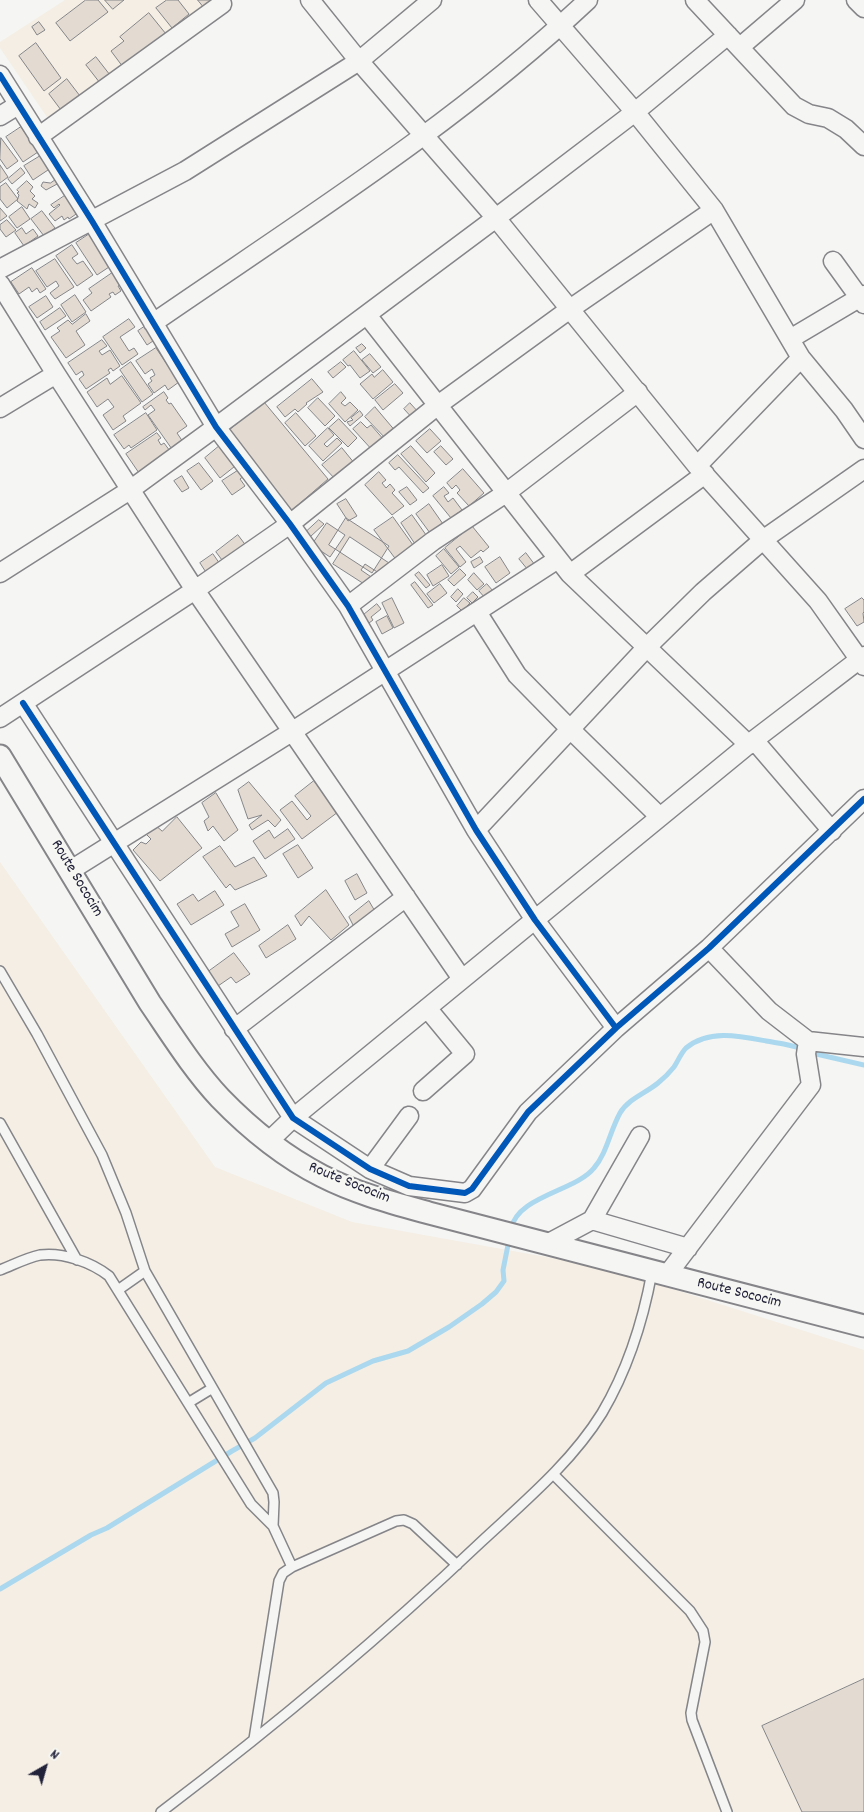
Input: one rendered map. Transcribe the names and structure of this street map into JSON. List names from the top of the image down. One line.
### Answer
{"streets":{"street":["Route Sococim"]},"north":"top right"}
